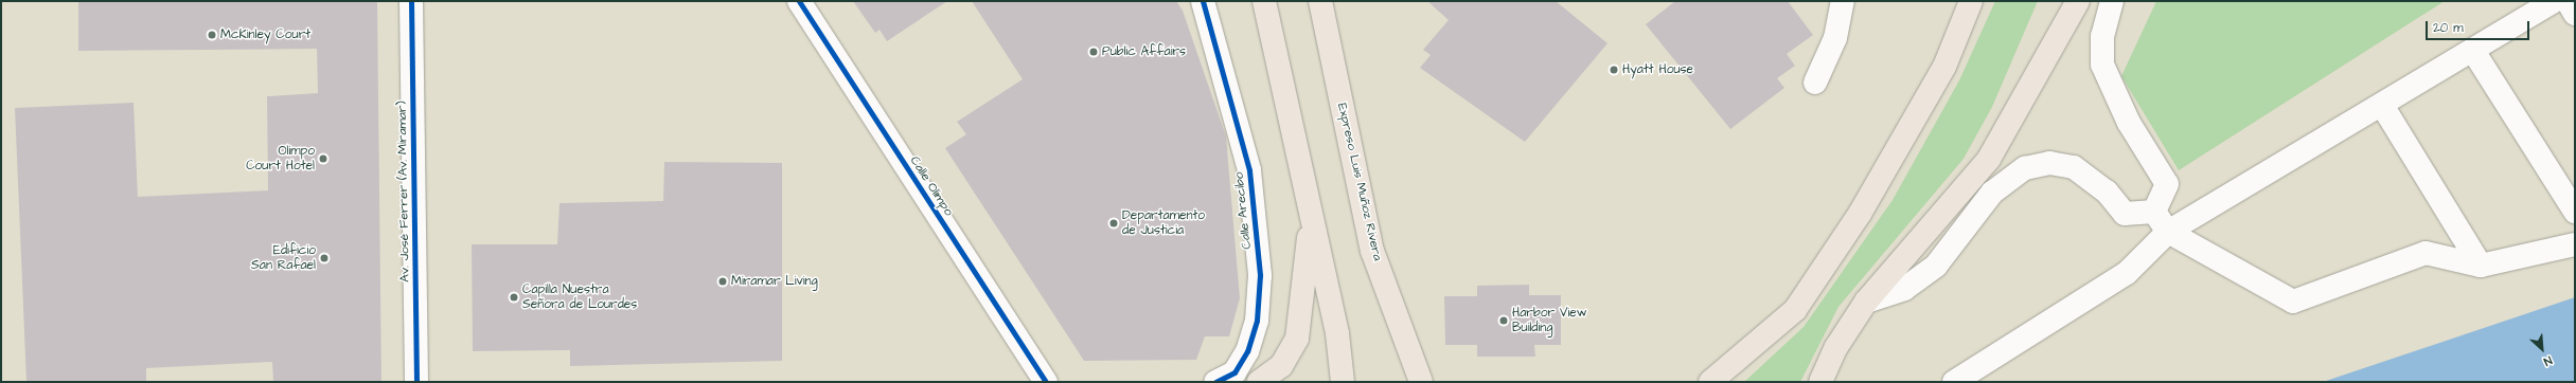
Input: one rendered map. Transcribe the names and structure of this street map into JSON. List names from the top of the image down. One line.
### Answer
{"streets":{"main road":["Expreso Luis Muñoz Rivera"],"street":["Calle Olimpo","Av. José Ferrer (Av. Miramar)","Calle Arecibo"]},"places":["McKinley Court","Public Affairs","Hyatt House","Olimpo Court Hotel","Departamento de Justicia","Edificio San Rafael","Miramar Living","Capilla Nuestra Señora de Lourdes","Harbor View Building"],"scale_bar":"20 m","north":"bottom right"}
